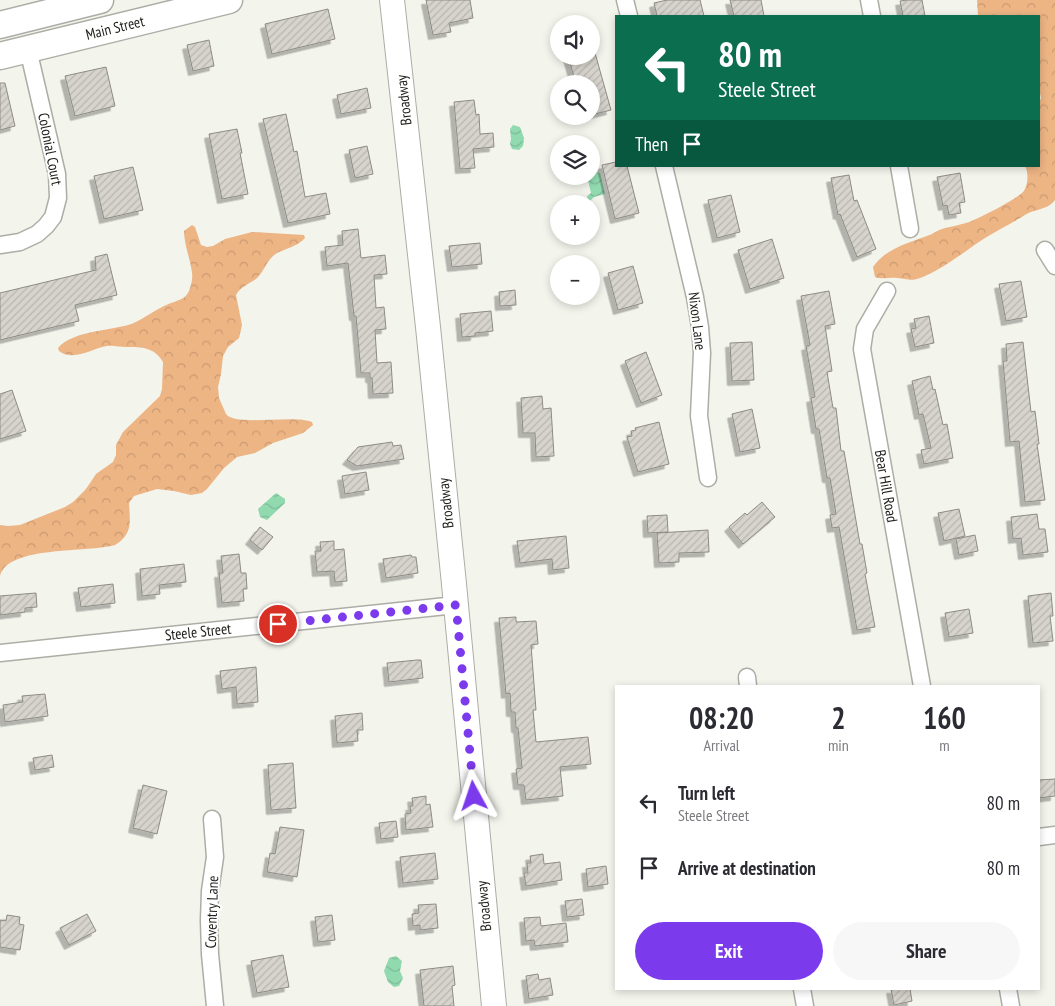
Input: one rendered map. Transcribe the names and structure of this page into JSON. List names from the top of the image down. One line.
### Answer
{"streets":{"main road":["Main Street","Broadway"],"street":["Colonial Court","Nixon Lane","Bear Hill Road","Steele Street","Coventry Lane"]},"crossings":[["Main Street","Colonial Court"],["Broadway","Steele Street"]],"page":{"map_buttons":["+","−"],"turn":["80 m","Steele Street"],"then":"Then","eta":["08:20","Arrival","2","min","160","m"],"list":[{"name":"Turn left","note":"Steele Street","value":"80 m"},{"name":"Arrive at destination","value":"80 m"}],"buttons":["Exit","Share"]}}
